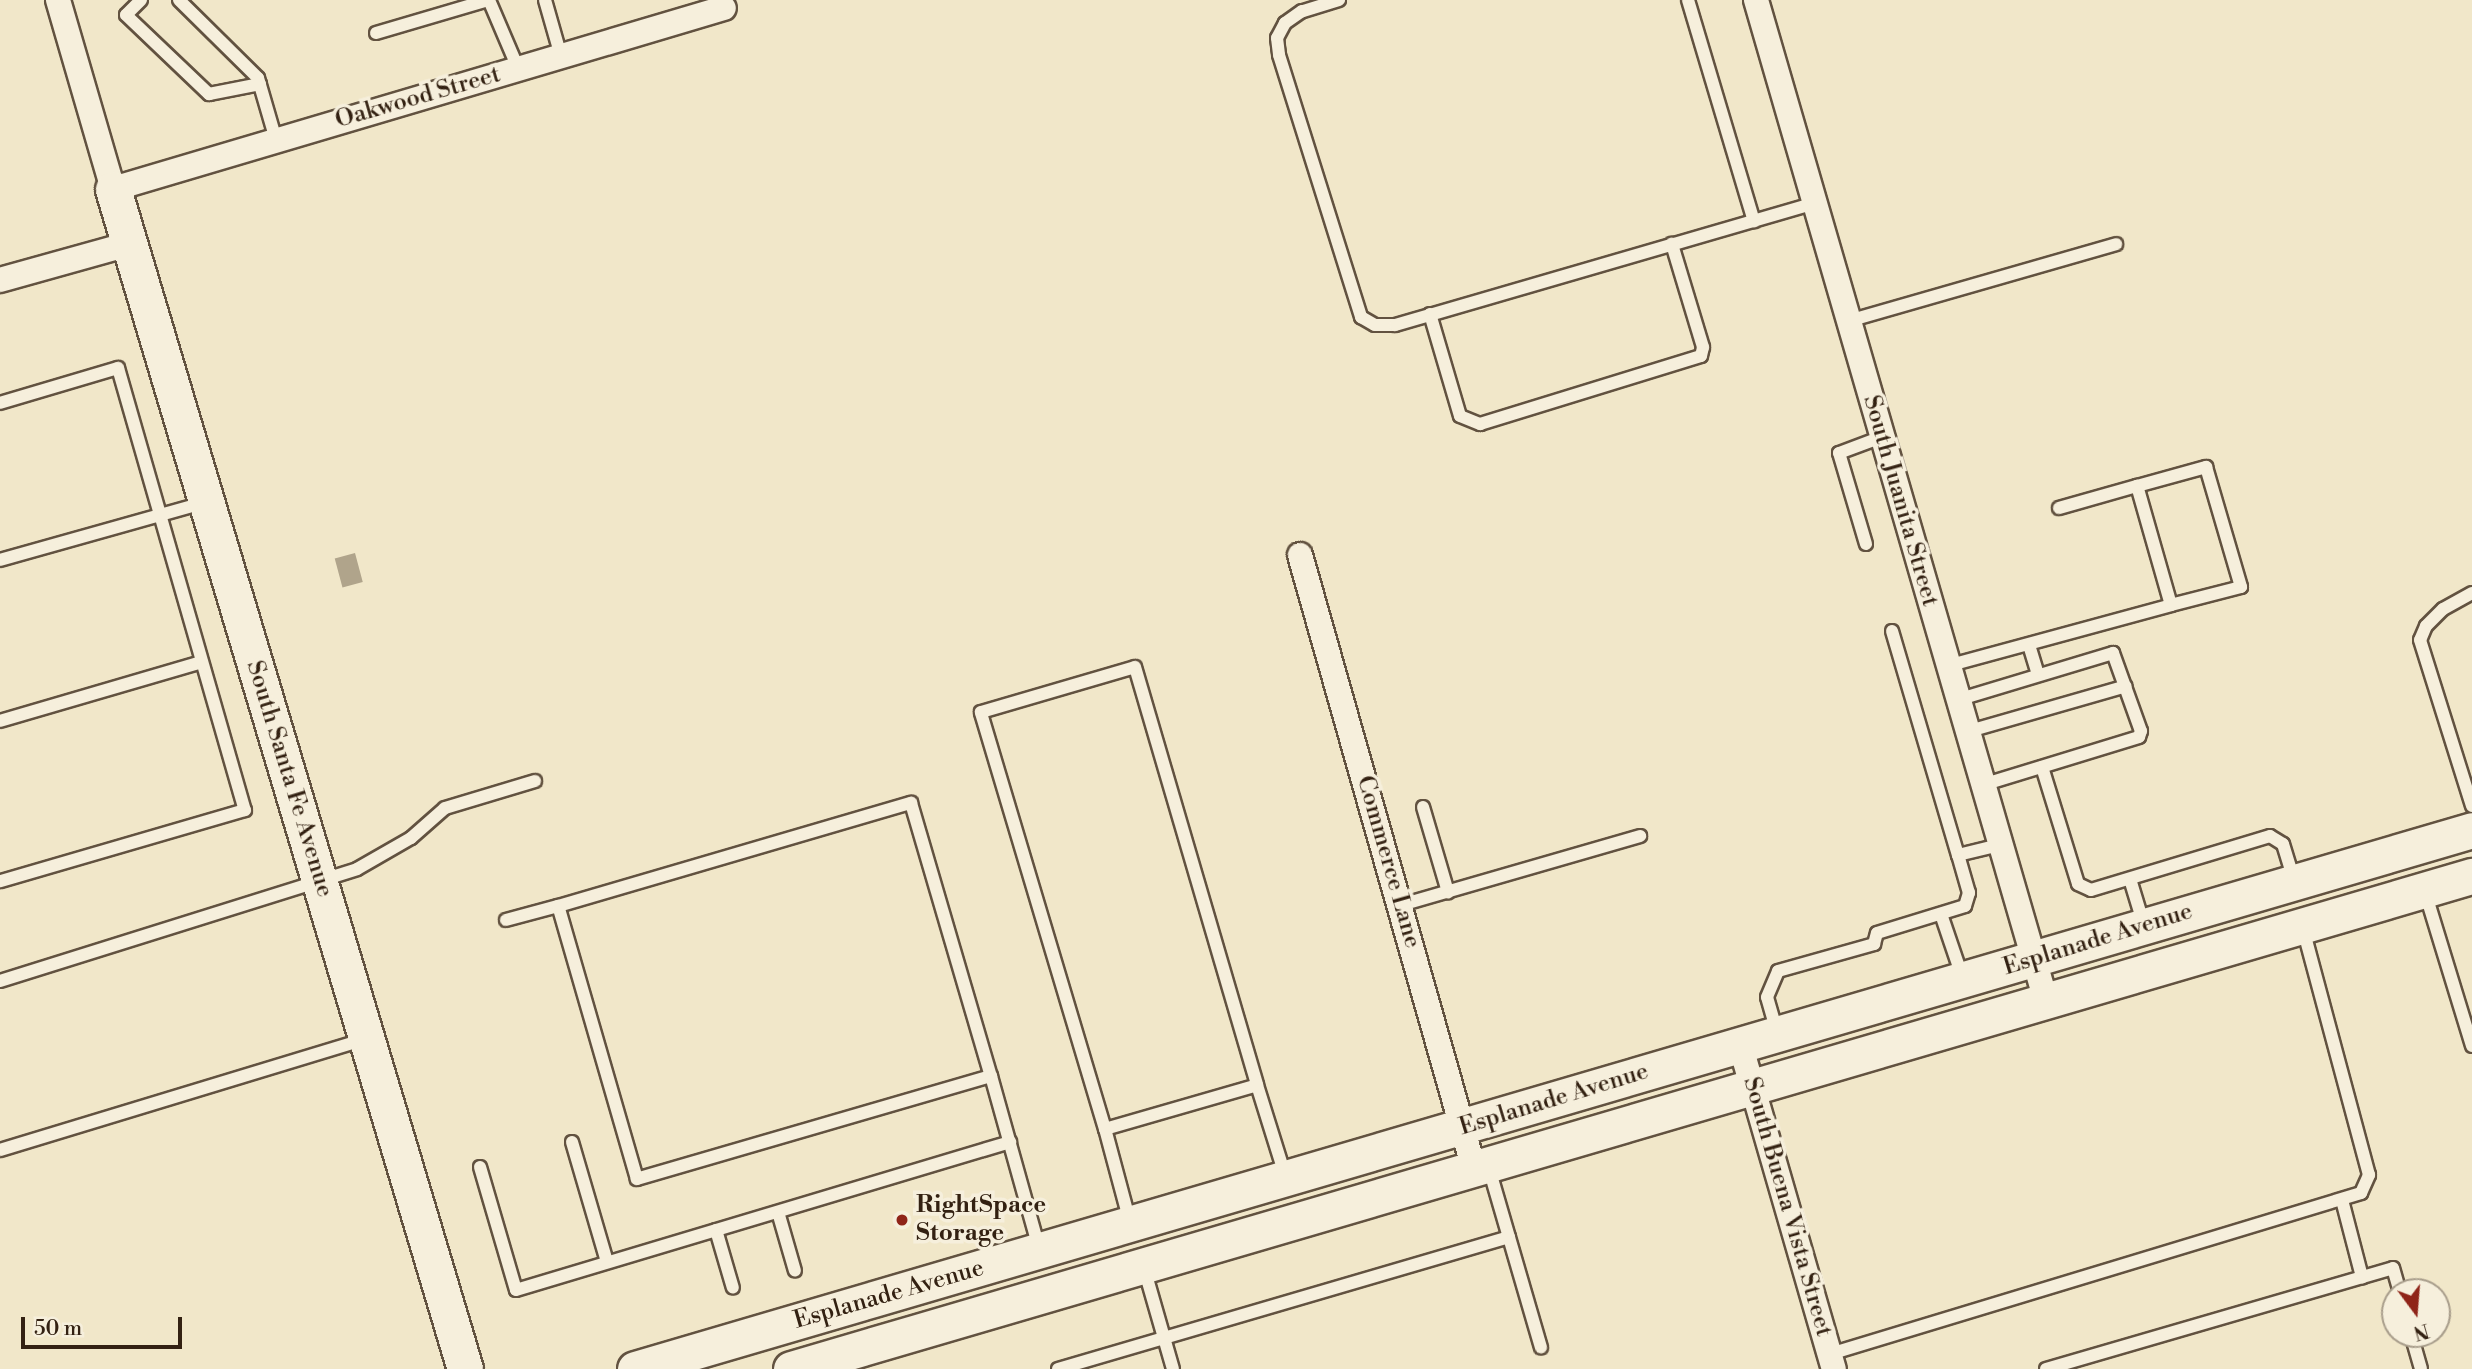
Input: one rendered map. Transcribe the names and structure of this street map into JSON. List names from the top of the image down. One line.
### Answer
{"streets":{"main road":["South Santa Fe Avenue","Esplanade Avenue"],"street":["Oakwood Street","South Juanita Street","Commerce Lane","South Buena Vista Street"]},"crossings":[["Oakwood Street","South Santa Fe Avenue"],["South Juanita Street","Esplanade Avenue"],["Commerce Lane","Esplanade Avenue"],["Esplanade Avenue","South Buena Vista Street"]],"places":["RightSpace Storage"],"scale_bar":"50 m","north":"bottom"}
